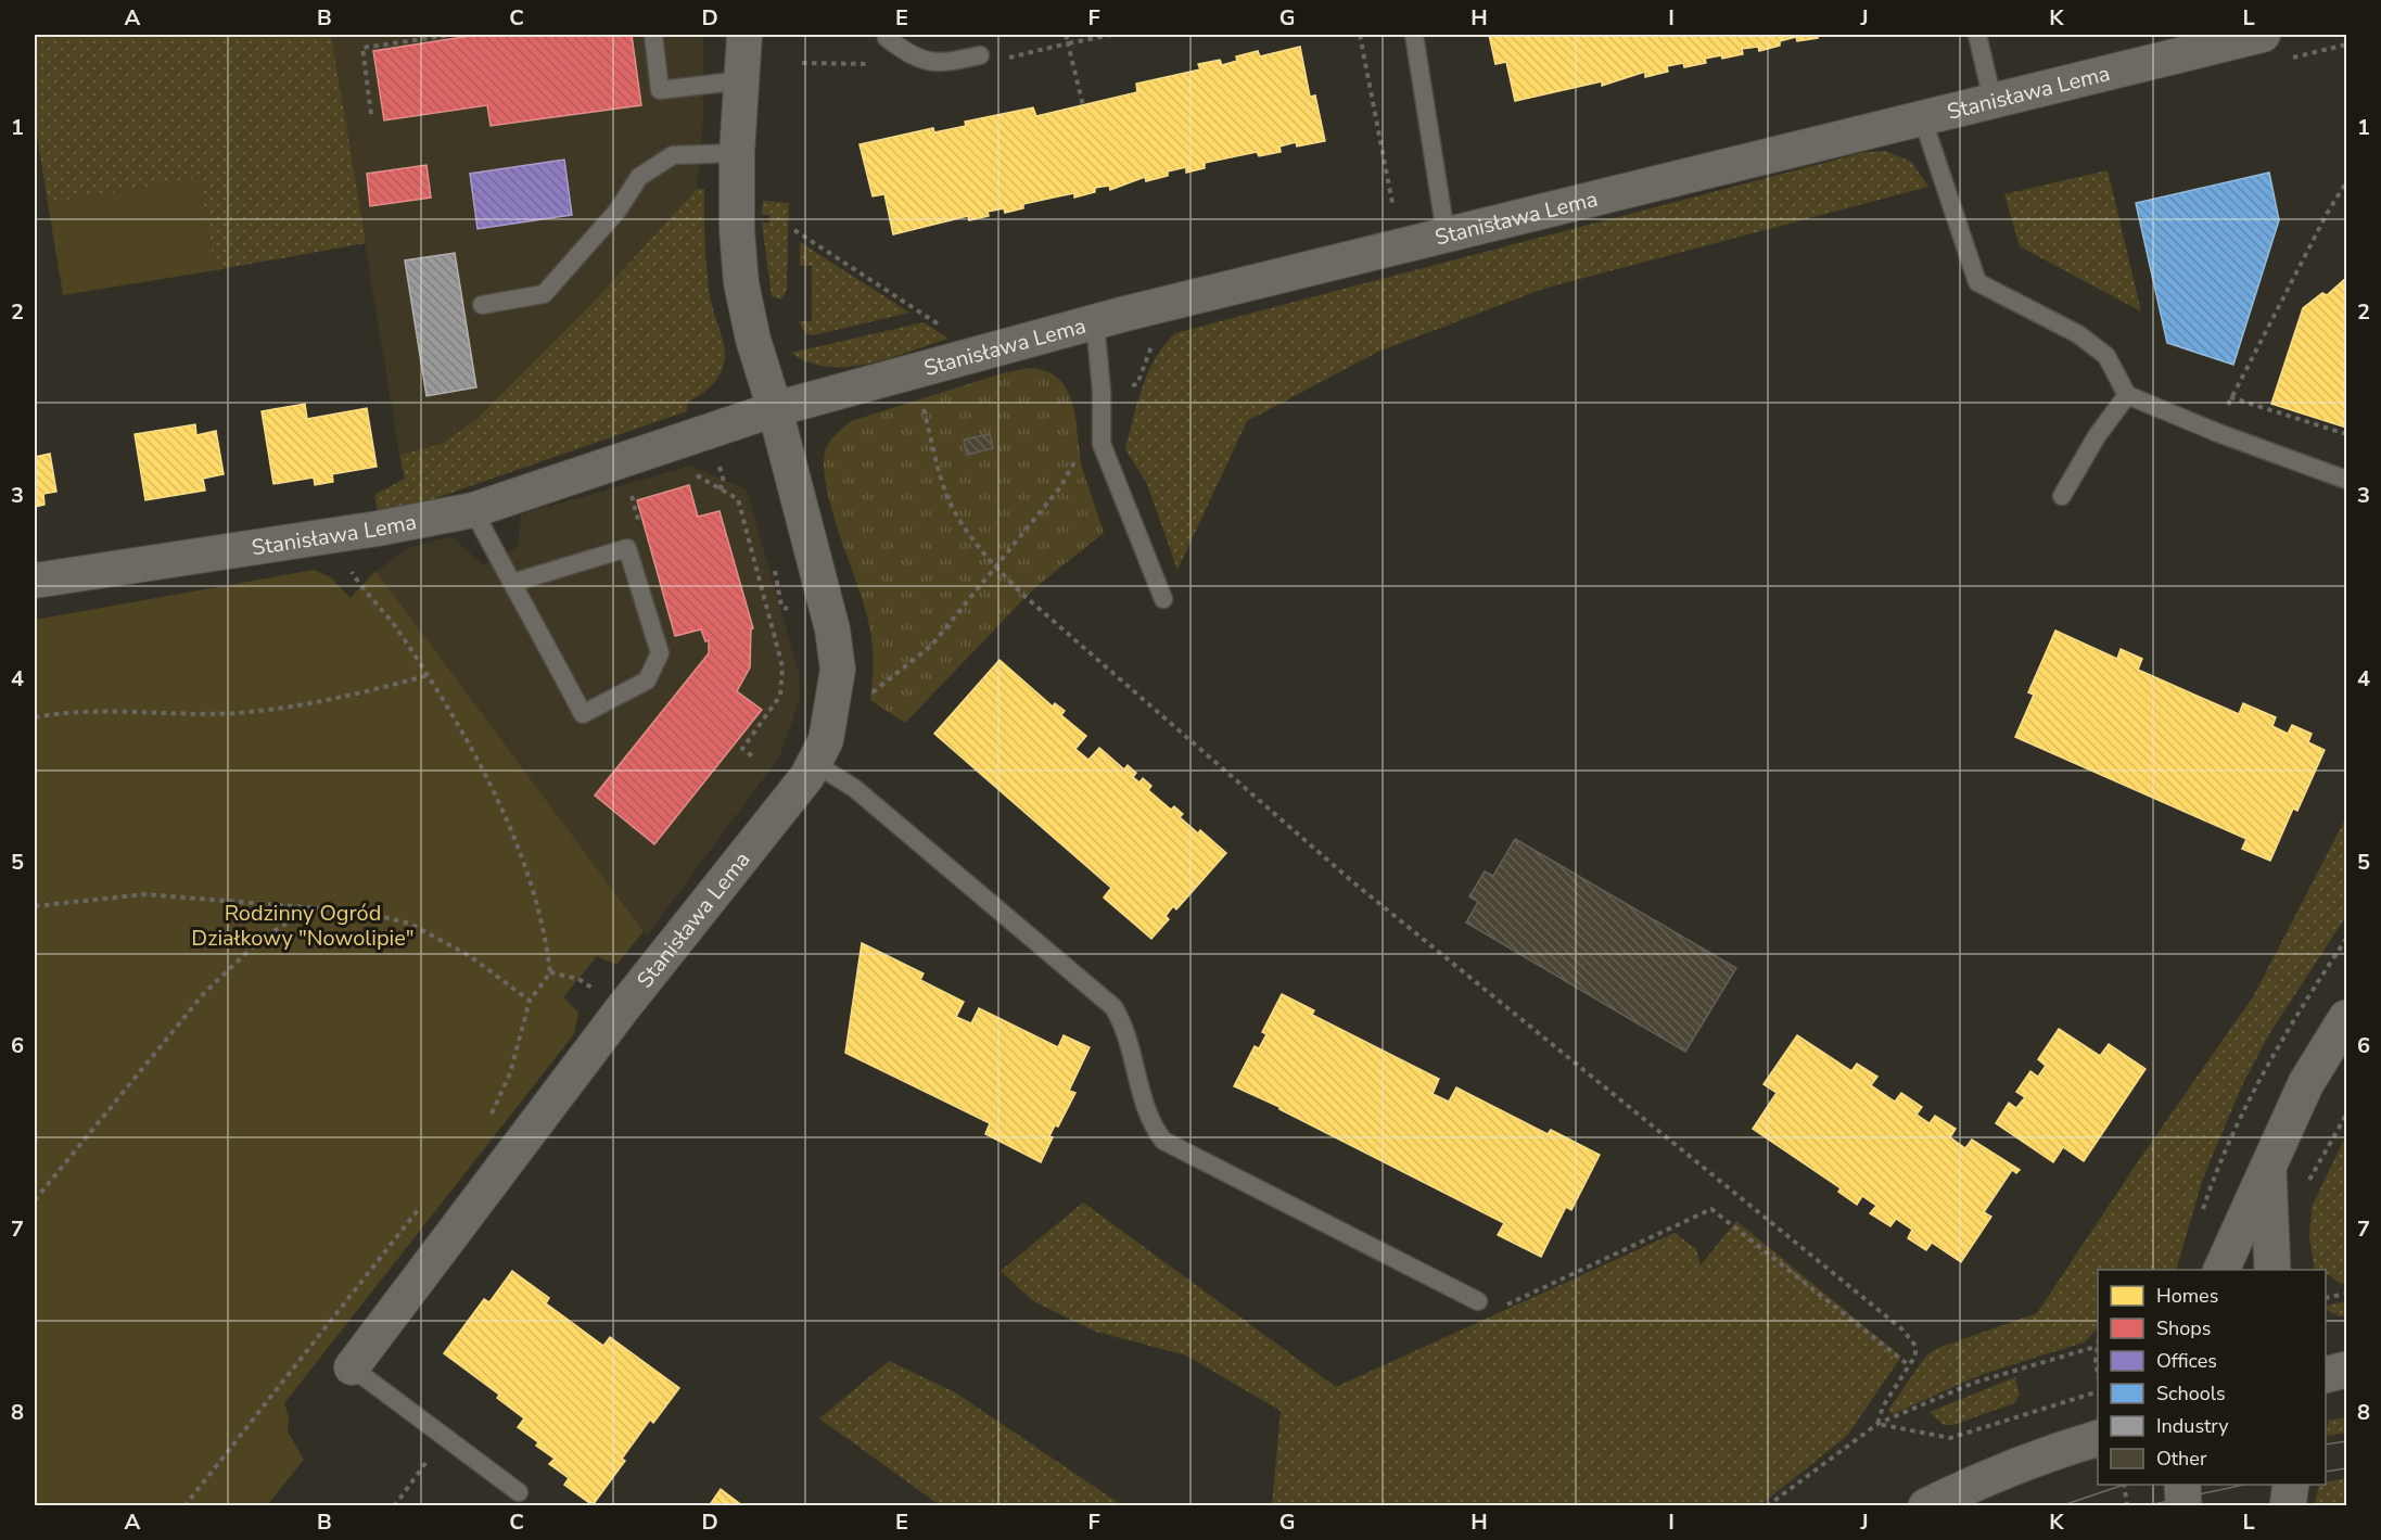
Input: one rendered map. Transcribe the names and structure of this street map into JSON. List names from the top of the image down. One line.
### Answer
{"streets":{"street":["Stanisława Lema"]},"parks":["Rodzinny Ogród Działkowy \"Nowolipie\""],"legend":["Homes","Shops","Offices","Schools","Industry","Other"],"grid":{"columns":["A","B","C","D","E","F","G","H","I","J","K","L"],"rows":["1","2","3","4","5","6","7","8"]}}
